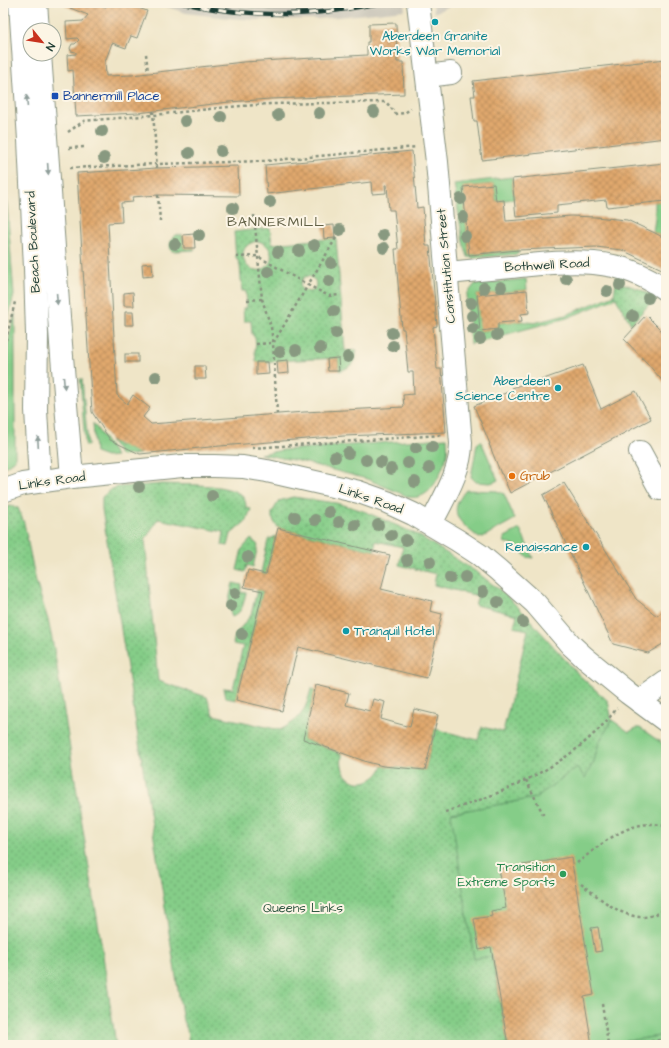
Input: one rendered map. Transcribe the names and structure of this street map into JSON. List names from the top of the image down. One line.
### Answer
{"streets":{"street":["Beach Boulevard","Bothwell Road","Constitution Street","Links Road"]},"crossings":[["Beach Boulevard","Links Road"],["Bothwell Road","Constitution Street"],["Constitution Street","Links Road"]],"districts":["BANNERMILL"],"parks":["Queens Links"],"places":{"other":["Aberdeen Granite Works War Memorial","Aberdeen Science Centre","Grub","Renaissance","Tranquil Hotel","Transition Extreme Sports"],"transit":["Bannermill Place"]},"north":"bottom right"}
